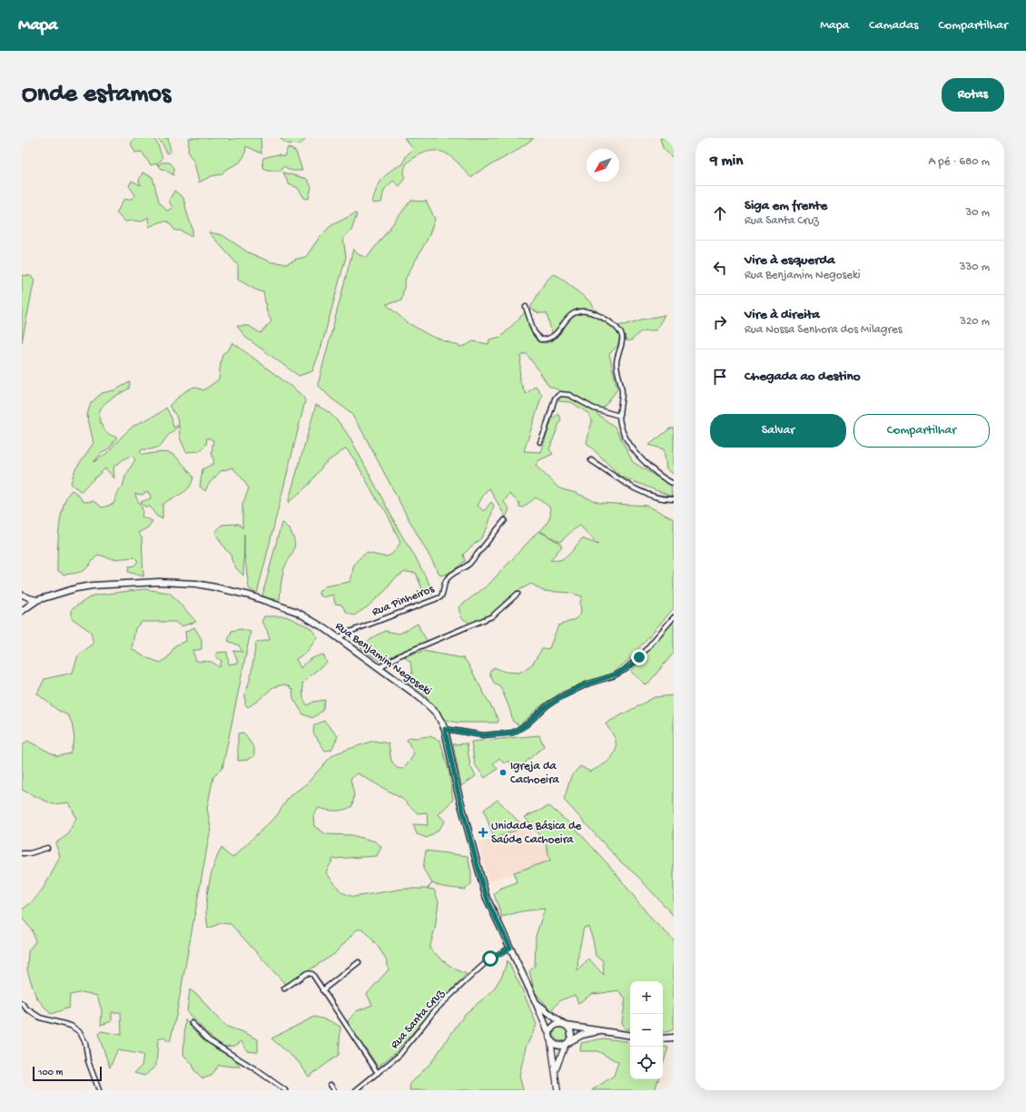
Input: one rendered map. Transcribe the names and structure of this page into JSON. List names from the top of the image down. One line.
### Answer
{"streets":{"main road":["Rua Benjamim Negoseki"],"street":["Rua Pinheiros","Rua Santa Cruz"]},"crossings":[["Rua Pinheiros","Rua Benjamim Negoseki"],["Rua Benjamim Negoseki","Rua Santa Cruz"]],"places":{"other":["Igreja da Cachoeira"],"health":["Unidade Básica de Saúde Cachoeira"]},"scale_bar":"100 m","north":"bottom left","page":{"header":"Mapa","nav":["Mapa","Camadas","Compartilhar"],"buttons":["Rotas",["Salvar","Compartilhar"]],"title":"Onde estamos","heading":["9 min","A pé · 680 m"],"list":[["Siga em frente","Rua Santa Cruz","30 m"],["Vire à esquerda","Rua Benjamim Negoseki","330 m"],["Vire à direita","Rua Nossa Senhora dos Milagres","320 m"],"Chegada ao destino"],"map_buttons":["+","−"],"scale":"100 m"}}
